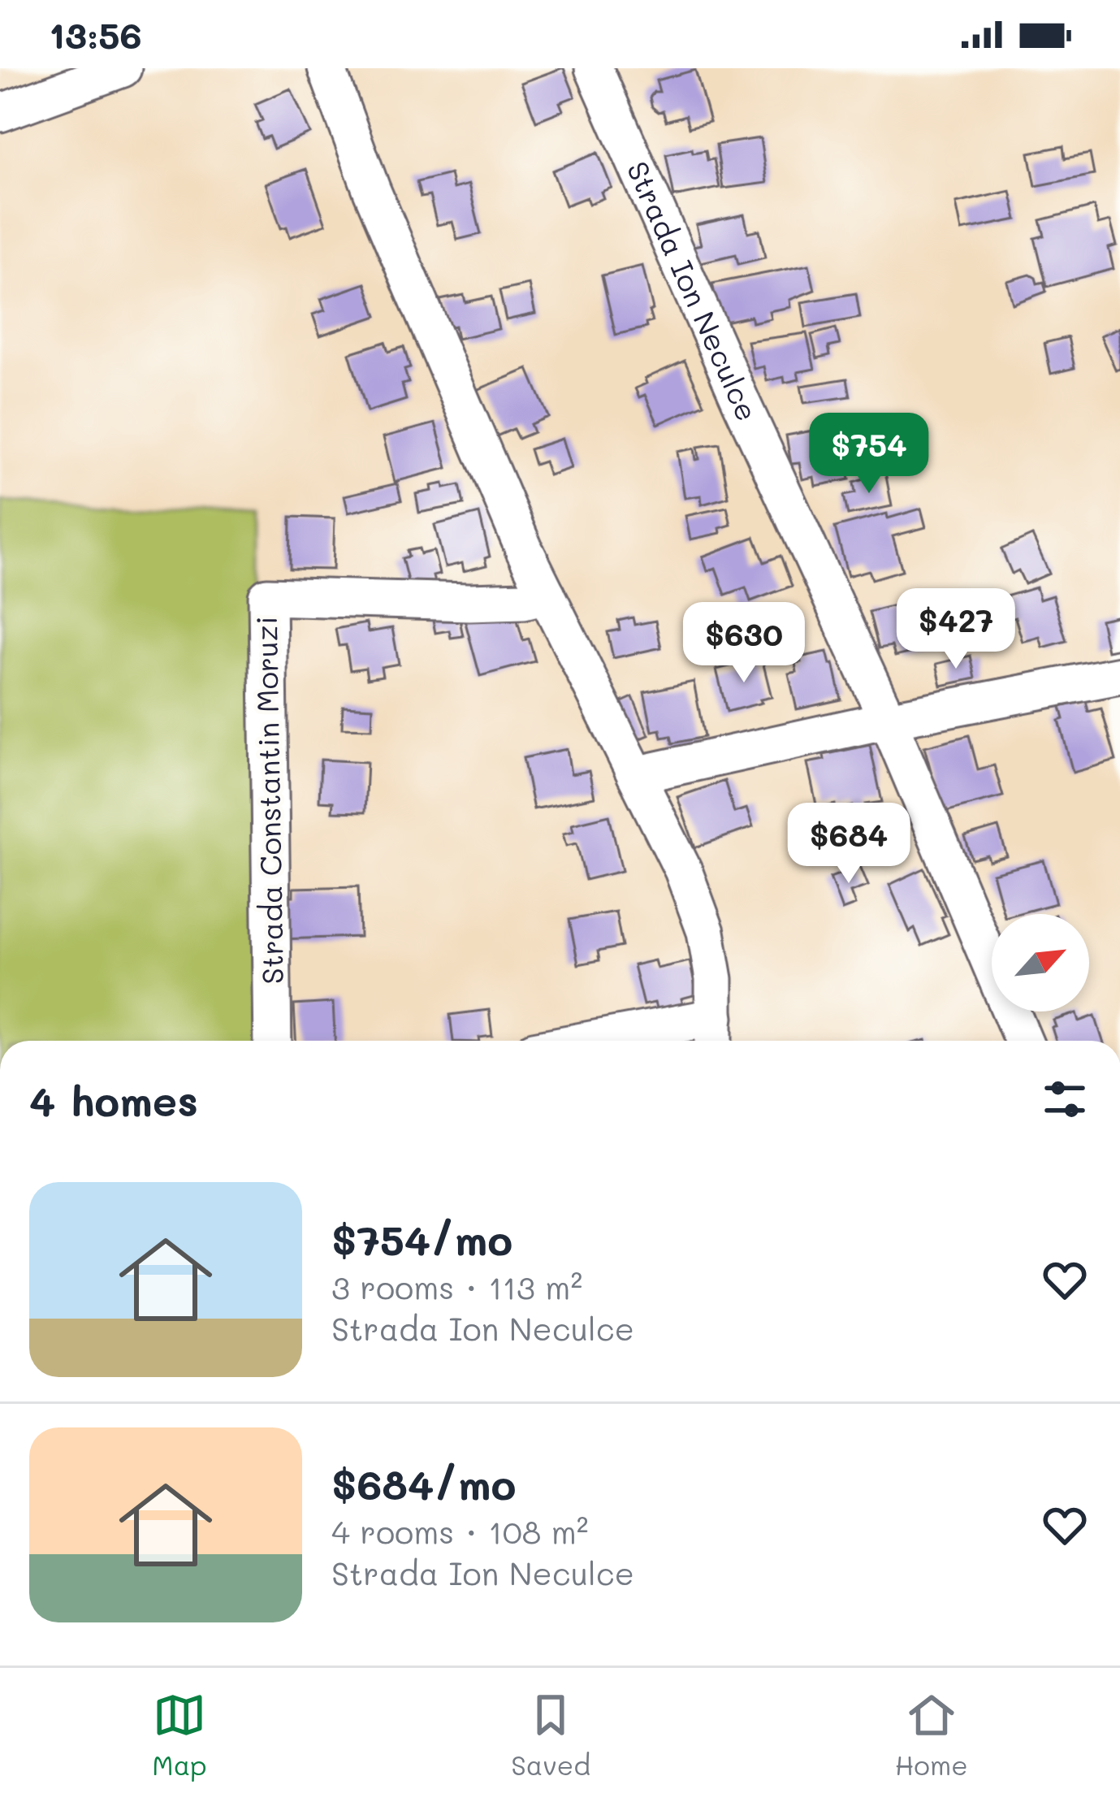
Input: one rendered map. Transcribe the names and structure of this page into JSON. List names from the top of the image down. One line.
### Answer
{"streets":{"street":["Strada Ion Neculce","Strada Constantin Moruzi"]},"north":"top right","page":{"status":"13:56","price":["$754","$427","$630","$684"],"heading":"4 homes","list":[{"name":"$754/mo","note":"3 rooms · 113 m² · Strada Ion Neculce"},{"name":"$684/mo","note":"4 rooms · 108 m² · Strada Ion Neculce"}],"tabs":["Map","Saved","Home"]}}
